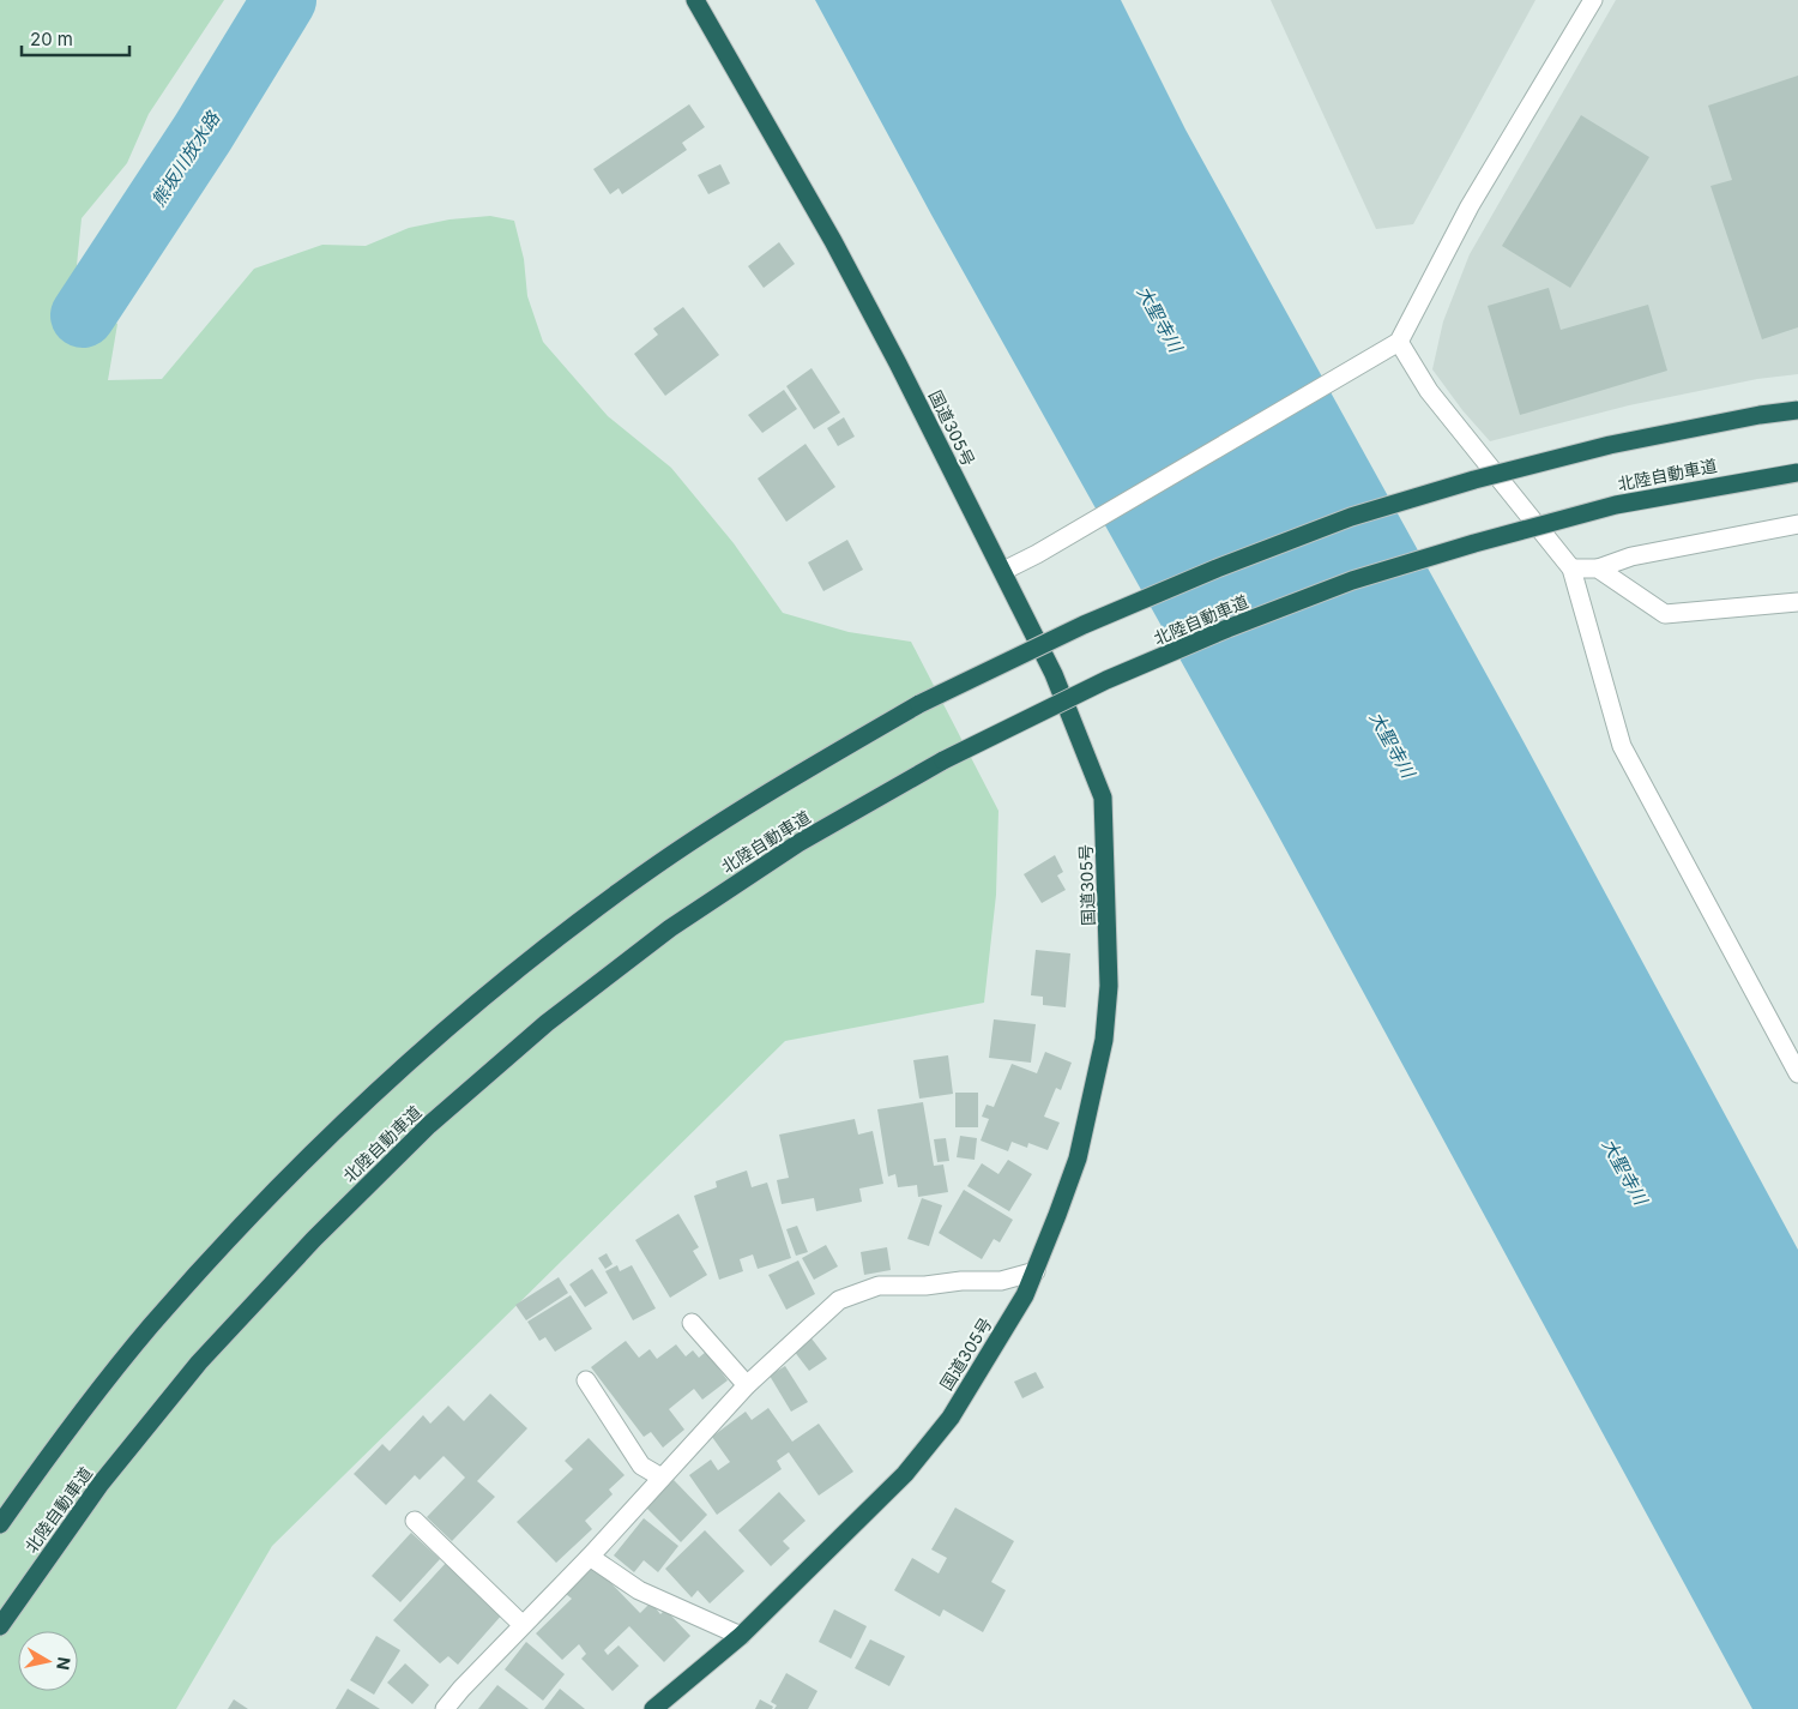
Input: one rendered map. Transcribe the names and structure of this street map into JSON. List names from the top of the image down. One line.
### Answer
{"streets":{"highway":["国道305号","北陸自動車道"]},"water":["熊坂川放水路","大聖寺川"],"scale_bar":"20 m","north":"right"}
